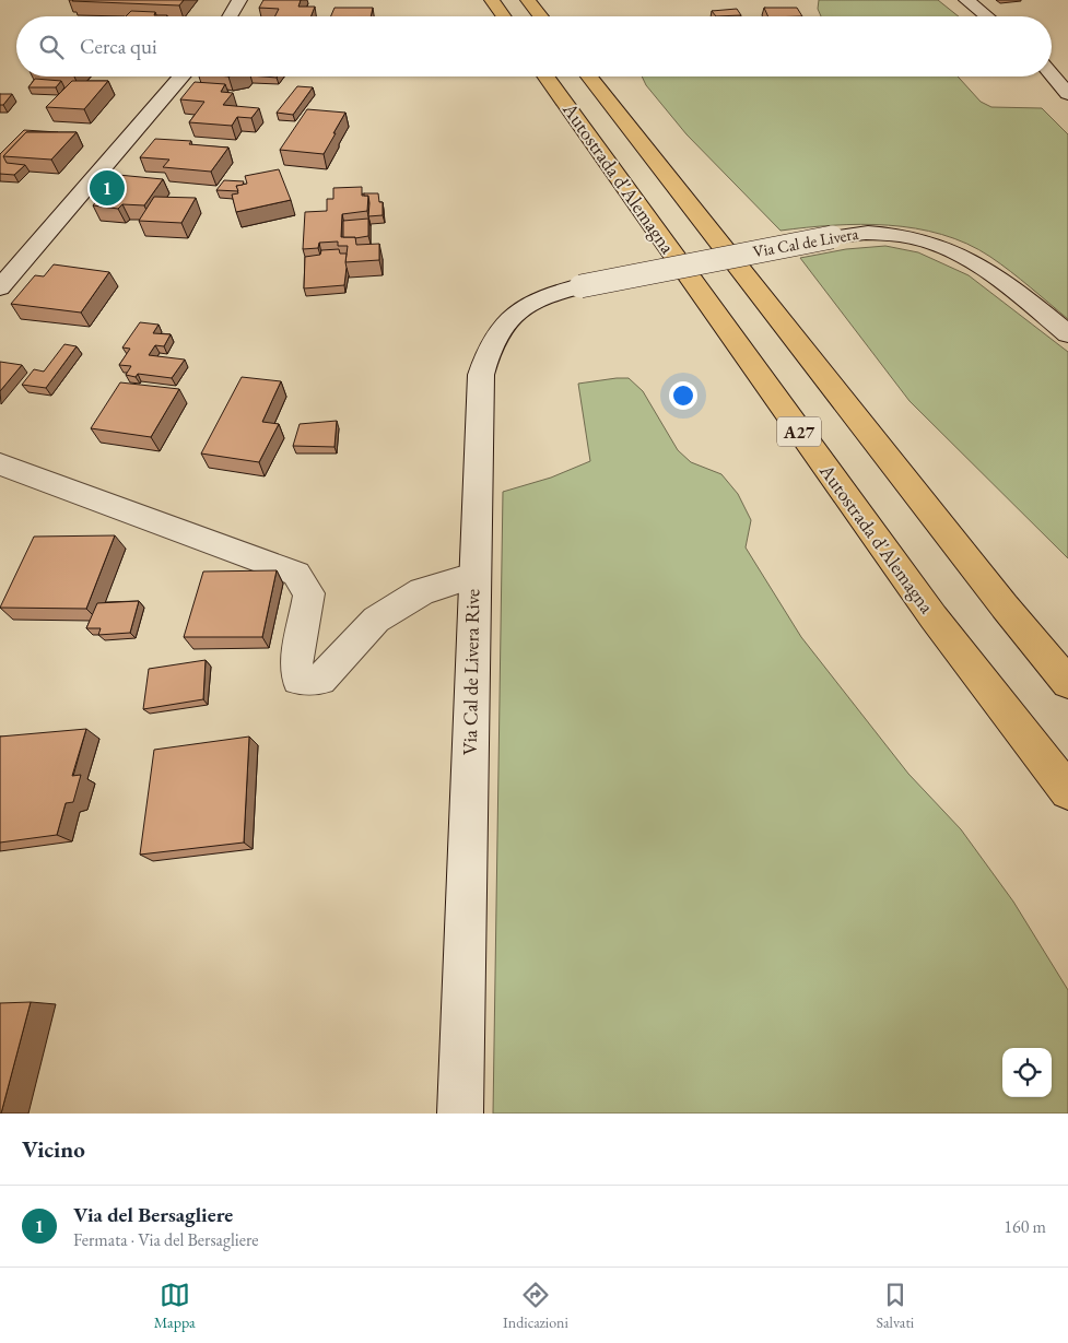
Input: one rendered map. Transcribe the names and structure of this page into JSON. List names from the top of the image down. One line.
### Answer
{"streets":{"highway":["Autostrada d'Alemagna","A27"],"street":["Via Cal de Livera","Via Cal de Livera Rive"]},"crossings":[["Via Cal de Livera","Via Cal de Livera Rive"]],"page":{"search":"Cerca qui","pins":"1","heading":"Vicino","list":[{"mark":"1","name":"Via del Bersagliere","note":"Fermata · Via del Bersagliere","value":"160 m"}],"nav":["Mappa","Indicazioni","Salvati"]}}
